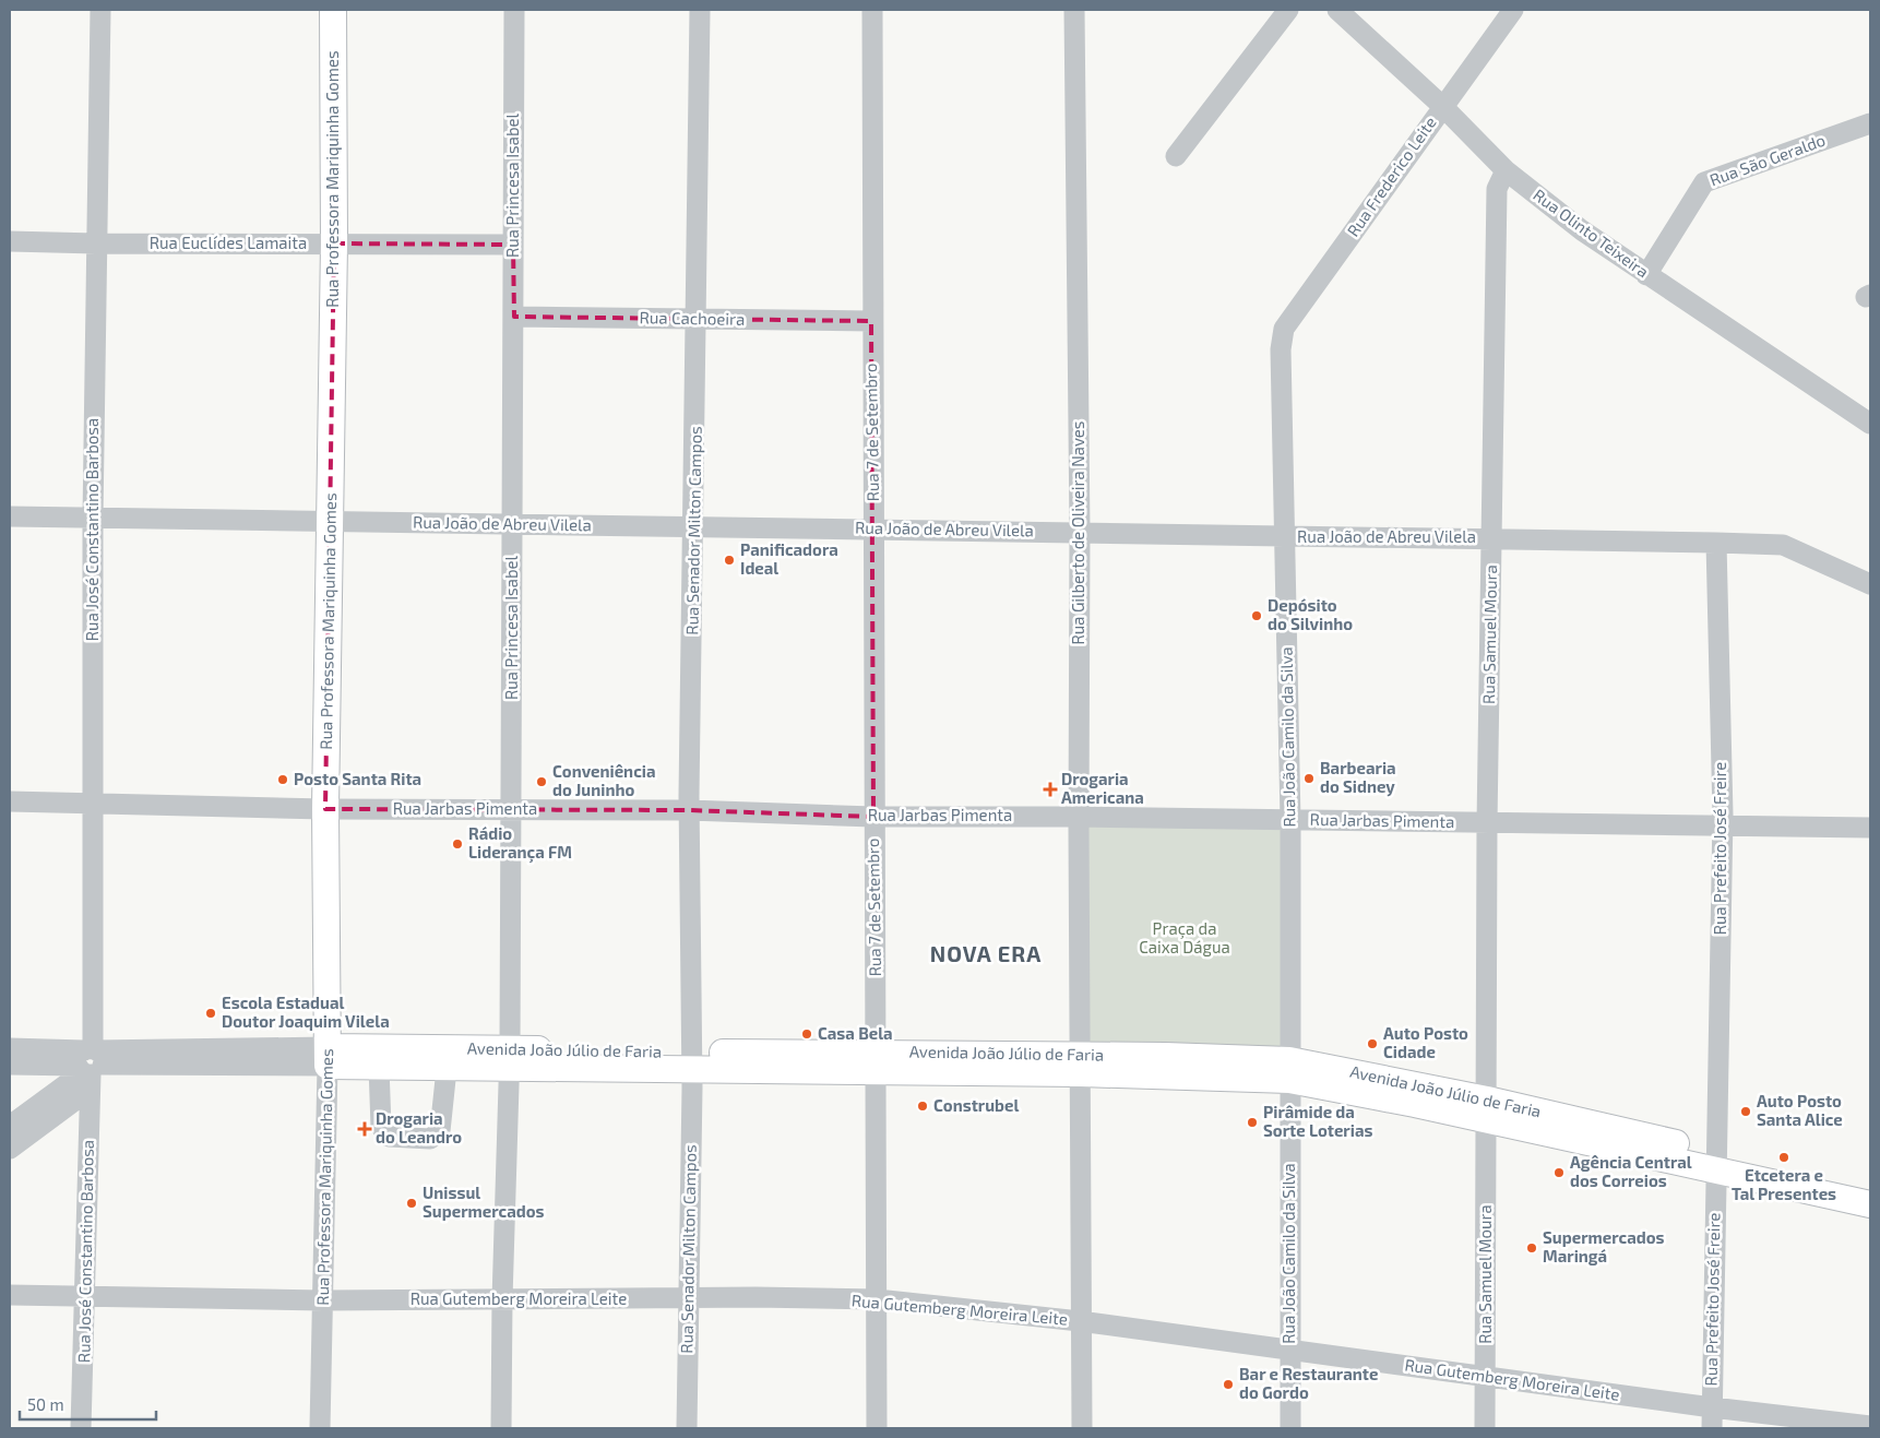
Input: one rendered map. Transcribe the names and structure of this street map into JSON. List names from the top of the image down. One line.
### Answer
{"streets":{"main road":["Rua Professora Mariquinha Gomes","Avenida João Júlio de Faria"],"street":["Rua São Geraldo","Rua Frederico Leite","Rua Princesa Isabel","Rua Olinto Teixeira","Rua Euclídes Lamaita","Rua Cachoeira","Rua 7 de Setembro","Rua João de Abreu Vilela","Rua José Constantino Barbosa","Rua Senador Milton Campos","Rua Gilberto de Oliveira Naves","Rua Samuel Moura","Rua João Camilo da Silva","Rua Jarbas Pimenta","Rua Prefeito José Freire","Rua Gutemberg Moreira Leite"]},"crossings":[["Rua São Geraldo","Rua Olinto Teixeira"],["Rua Frederico Leite","Rua Olinto Teixeira"],["Rua Frederico Leite","Rua João Camilo da Silva"],["Rua Professora Mariquinha Gomes","Rua Euclídes Lamaita"],["Rua Professora Mariquinha Gomes","Rua João de Abreu Vilela"],["Rua Professora Mariquinha Gomes","Rua Jarbas Pimenta"],["Rua Professora Mariquinha Gomes","Avenida João Júlio de Faria"],["Rua Professora Mariquinha Gomes","Rua Gutemberg Moreira Leite"],["Rua Princesa Isabel","Rua Euclídes Lamaita"],["Rua Princesa Isabel","Rua Cachoeira"],["Rua Princesa Isabel","Rua João de Abreu Vilela"],["Rua Princesa Isabel","Rua Jarbas Pimenta"],["Rua Princesa Isabel","Avenida João Júlio de Faria"],["Rua Princesa Isabel","Rua Gutemberg Moreira Leite"],["Rua Olinto Teixeira","Rua Samuel Moura"],["Rua Euclídes Lamaita","Rua José Constantino Barbosa"],["Rua Cachoeira","Rua 7 de Setembro"],["Rua Cachoeira","Rua Senador Milton Campos"],["Rua 7 de Setembro","Rua João de Abreu Vilela"],["Rua 7 de Setembro","Rua Jarbas Pimenta"],["Rua 7 de Setembro","Avenida João Júlio de Faria"],["Rua 7 de Setembro","Rua Gutemberg Moreira Leite"],["Rua João de Abreu Vilela","Rua José Constantino Barbosa"],["Rua João de Abreu Vilela","Rua Senador Milton Campos"],["Rua João de Abreu Vilela","Rua Gilberto de Oliveira Naves"],["Rua João de Abreu Vilela","Rua Samuel Moura"],["Rua João de Abreu Vilela","Rua João Camilo da Silva"],["Rua João de Abreu Vilela","Rua Prefeito José Freire"],["Rua José Constantino Barbosa","Rua Jarbas Pimenta"],["Rua José Constantino Barbosa","Avenida João Júlio de Faria"],["Rua José Constantino Barbosa","Rua Gutemberg Moreira Leite"],["Rua Senador Milton Campos","Rua Jarbas Pimenta"],["Rua Senador Milton Campos","Avenida João Júlio de Faria"],["Rua Senador Milton Campos","Rua Gutemberg Moreira Leite"],["Rua Gilberto de Oliveira Naves","Rua Jarbas Pimenta"],["Rua Gilberto de Oliveira Naves","Avenida João Júlio de Faria"],["Rua Gilberto de Oliveira Naves","Rua Gutemberg Moreira Leite"],["Rua Samuel Moura","Rua Jarbas Pimenta"],["Rua Samuel Moura","Avenida João Júlio de Faria"],["Rua Samuel Moura","Rua Gutemberg Moreira Leite"],["Rua João Camilo da Silva","Rua Jarbas Pimenta"],["Rua João Camilo da Silva","Avenida João Júlio de Faria"],["Rua João Camilo da Silva","Rua Gutemberg Moreira Leite"],["Rua Jarbas Pimenta","Rua Prefeito José Freire"],["Rua Prefeito José Freire","Avenida João Júlio de Faria"],["Rua Prefeito José Freire","Rua Gutemberg Moreira Leite"]],"districts":["NOVA ERA"],"parks":["Praça da Caixa Dágua"],"places":{"other":["Panificadora Ideal","Depósito do Silvinho","Barbearia do Sidney","Posto Santa Rita","Conveniência do Juninho","Rádio Liderança FM","Escola Estadual Doutor Joaquim Vilela","Casa Bela","Auto Posto Cidade","Construbel","Auto Posto Santa Alice","Pirâmide da Sorte Loterias","Etcetera e Tal Presentes","Agência Central dos Correios","Unissul Supermercados","Supermercados Maringá","Bar e Restaurante do Gordo"],"health":["Drogaria Americana","Drogaria do Leandro"]},"scale_bar":"50 m"}
